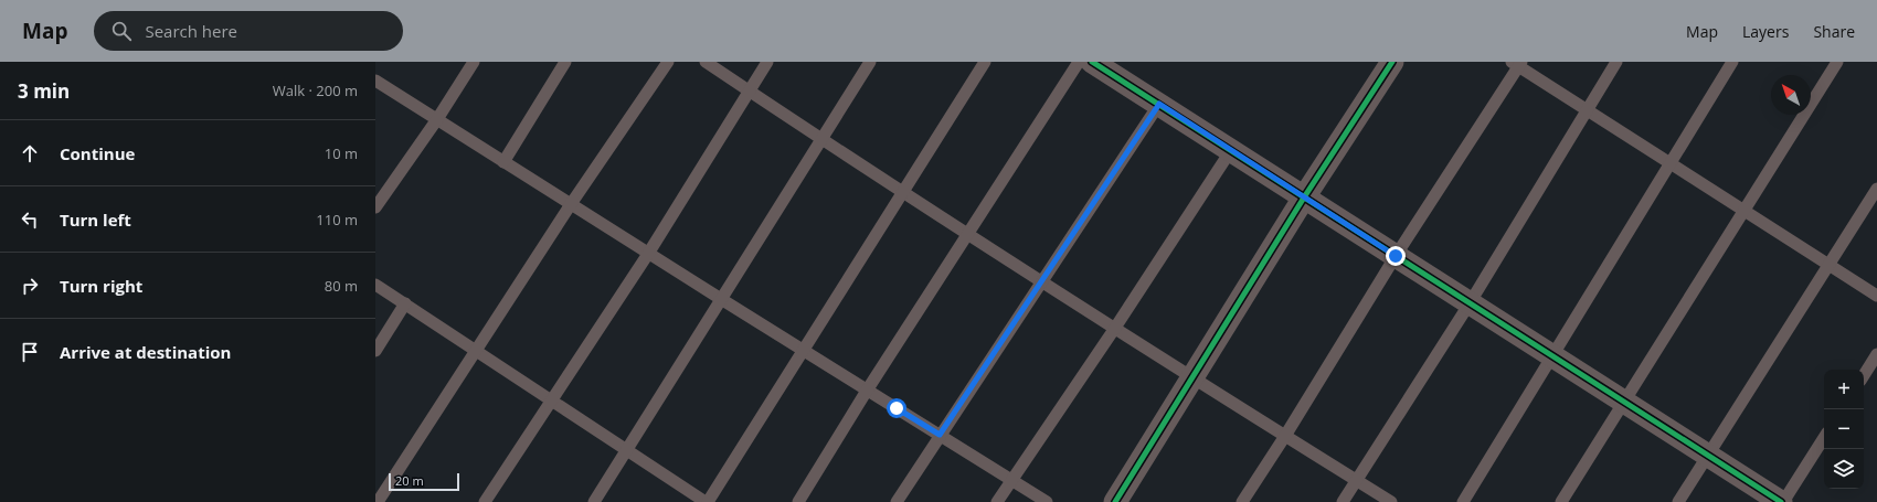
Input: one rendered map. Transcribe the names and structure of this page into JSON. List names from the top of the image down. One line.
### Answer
{"scale_bar":"20 m","north":"top left","page":{"header":"Map","search":"Search here","nav":["Map","Layers","Share"],"heading":["3 min","Walk · 200 m"],"list":[["Continue","10 m"],["Turn left","110 m"],["Turn right","80 m"],"Arrive at destination"],"map_buttons":["+","−"],"scale":"20 m"}}
